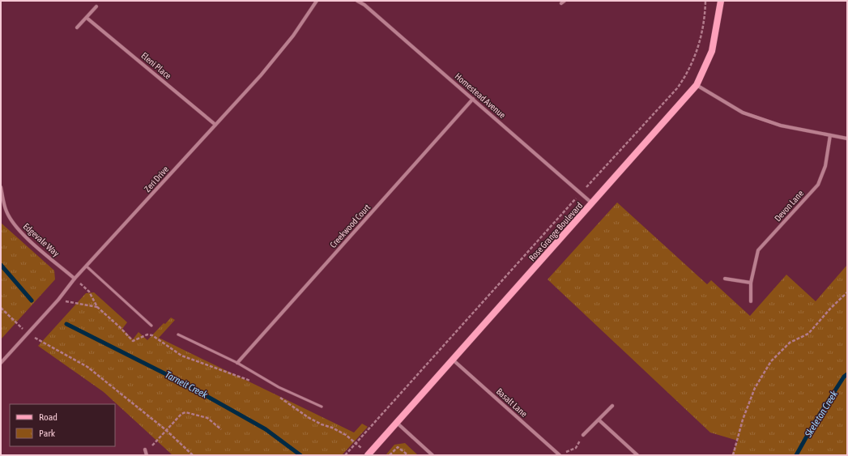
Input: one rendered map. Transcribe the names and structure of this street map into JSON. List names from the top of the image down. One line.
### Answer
{"streets":{"street":["Eleni Place","Homestead Avenue","Zeri Drive","Devon Lane","Creekwood Court","Rose Grange Boulevard","Edgevale Way","Basalt Lane"]},"crossings":[["Eleni Place","Zeri Drive"],["Homestead Avenue","Creekwood Court"],["Homestead Avenue","Rose Grange Boulevard"],["Zeri Drive","Edgevale Way"],["Rose Grange Boulevard","Basalt Lane"]],"water":["Tarneit Creek","Skeleton Creek"],"legend":["Road","Park"]}
